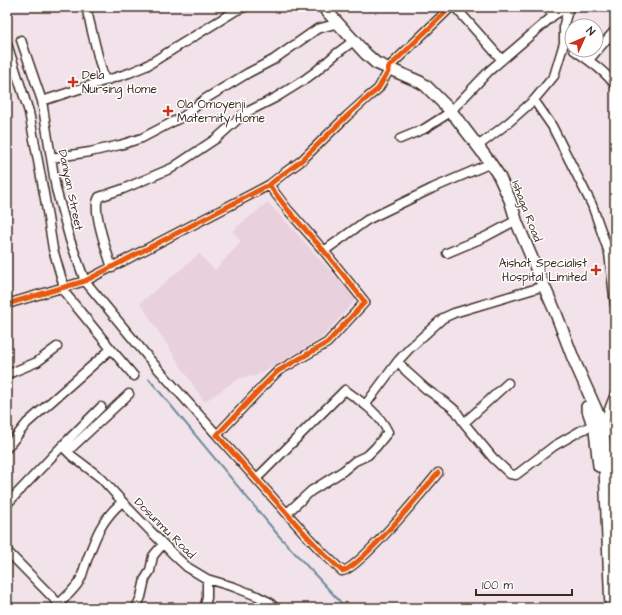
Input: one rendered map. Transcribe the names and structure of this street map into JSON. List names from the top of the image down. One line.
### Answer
{"streets":{"main road":["Ishaga Road"],"street":["Daniyan Street","Dosunmu Road"]},"places":{"health":["Dela Nursing Home","Ola Omoyenji Maternity Home","Aishat Specialist Hospital Limited"]},"scale_bar":"100 m","north":"top right"}
